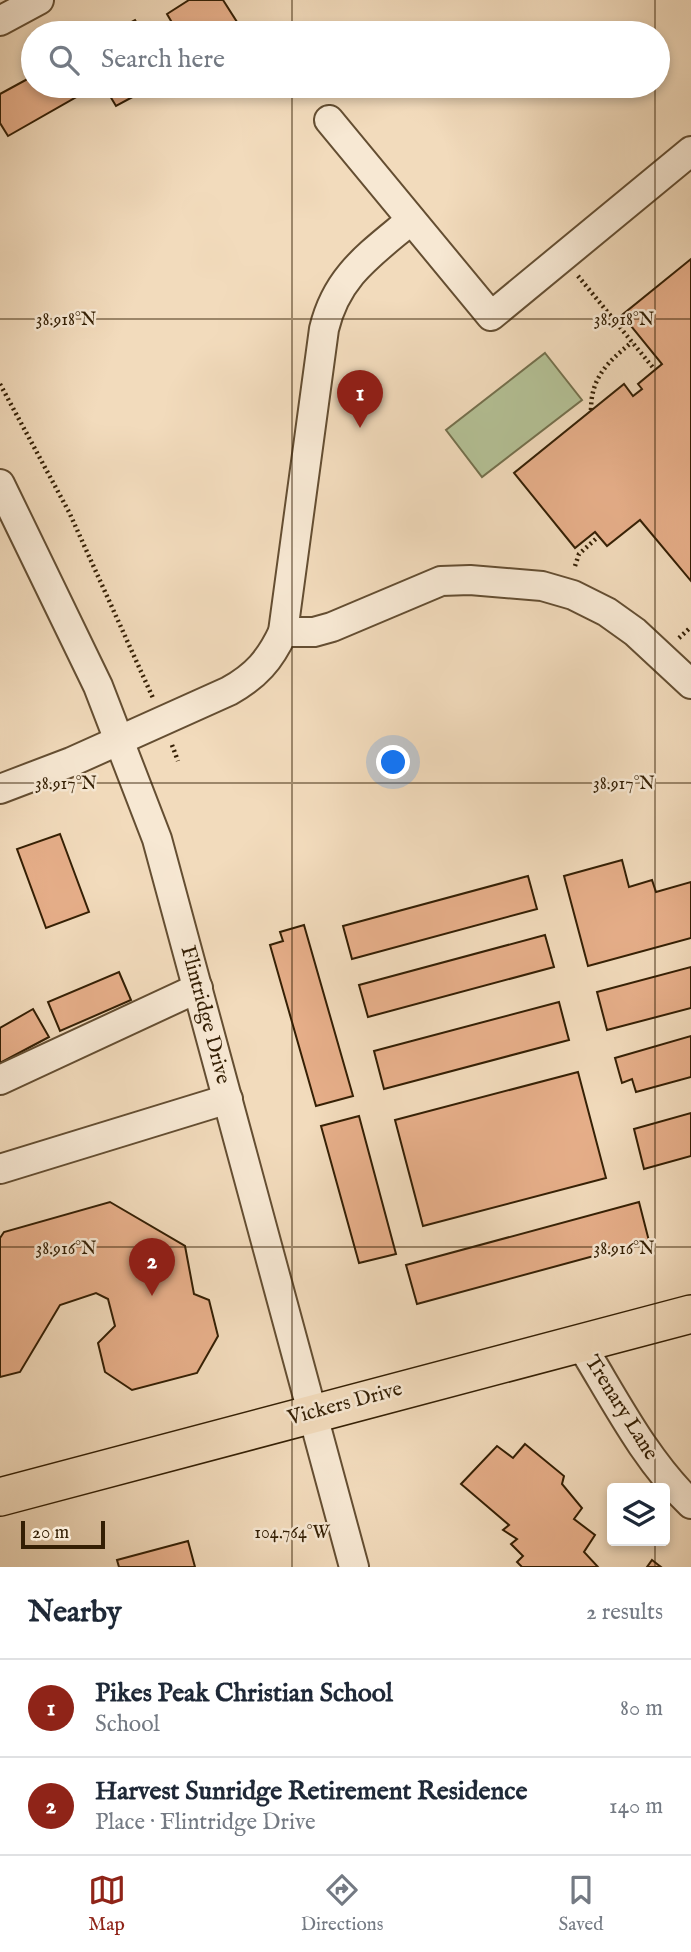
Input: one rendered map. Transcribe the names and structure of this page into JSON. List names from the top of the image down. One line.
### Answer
{"streets":{"main road":["Vickers Drive"],"street":["Flintridge Drive","Trenary Lane"]},"crossings":[["Flintridge Drive","Vickers Drive"],["Vickers Drive","Trenary Lane"]],"scale_bar":"20 m","page":{"search":"Search here","pins":["1","2"],"scale":"20 m","heading":["Nearby","2 results"],"list":[{"mark":"1","name":"Pikes Peak Christian School","note":"School","value":"80 m"},{"mark":"2","name":"Harvest Sunridge Retirement Residence","note":"Place · Flintridge Drive","value":"140 m"}],"nav":["Map","Directions","Saved"]},"coordinates":["38.918°N","38.917°N","38.916°N","104.764°W"]}
